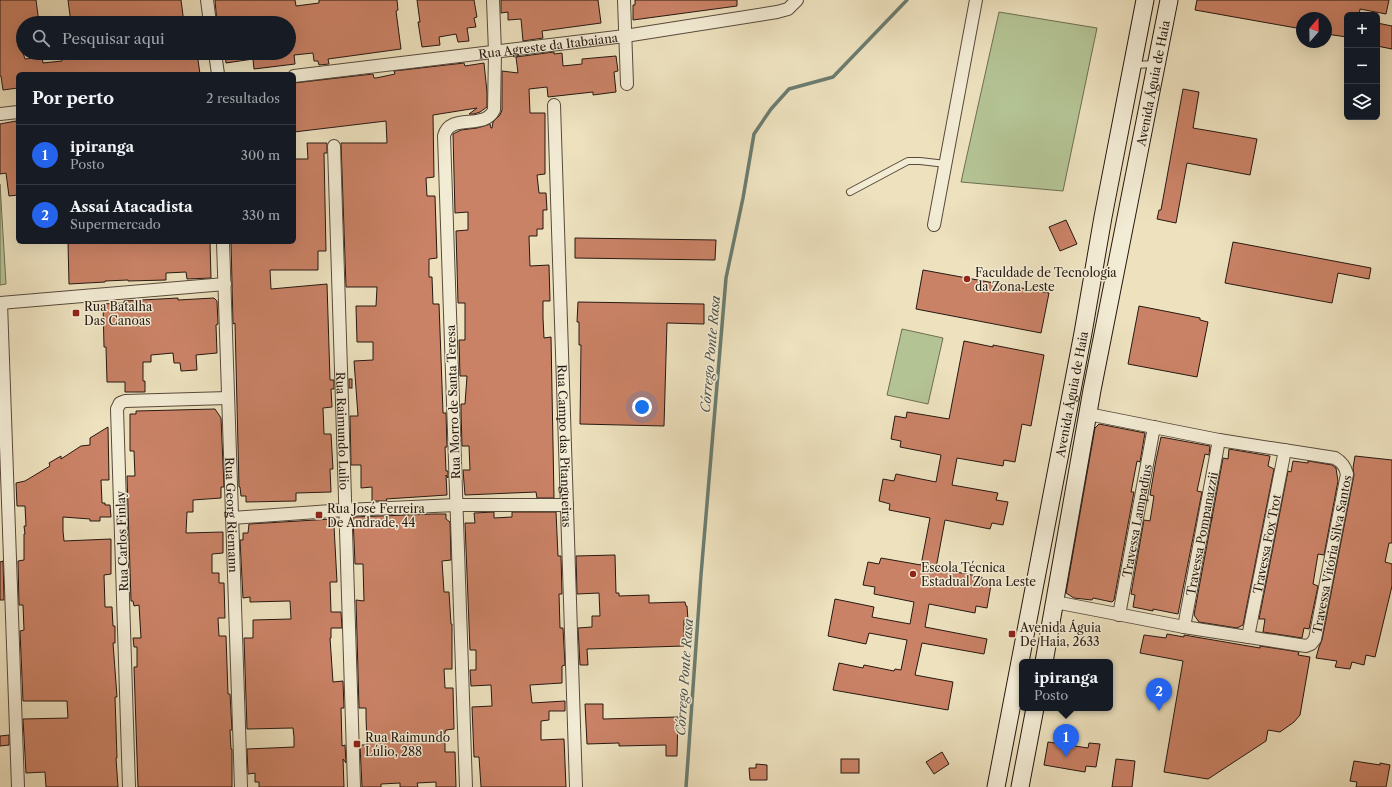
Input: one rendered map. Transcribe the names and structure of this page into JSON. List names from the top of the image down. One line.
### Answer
{"streets":{"main road":["Avenida Águia de Haia"],"street":["Rua Agreste da Itabaiana","Rua Morro de Santa Teresa","Rua Raimundo Lulio","Rua Campo das Pitangueiras","Rua Georg Riemann","Travessa Lampadius","Travessa Pompanazzii","Rua Carlos Finlay","Travessa Fox Trot","Travessa Vitória Silva Santos"]},"crossings":[["Rua Agreste da Itabaiana","Rua Morro de Santa Teresa"],["Avenida Águia de Haia","Travessa Vitória Silva Santos"],["Rua Georg Riemann","Rua Carlos Finlay"],["Travessa Lampadius","Travessa Vitória Silva Santos"],["Travessa Pompanazzii","Travessa Vitória Silva Santos"],["Travessa Fox Trot","Travessa Vitória Silva Santos"]],"water":["Córrego Ponte Rasa"],"places":{"other":["Faculdade de Tecnologia da Zona Leste","Escola Técnica Estadual Zona Leste"],"transit":["Rua Batalha Das Canoas","Rua José Ferreira De Andrade, 44","Avenida Águia De Haia, 2633","Rua Raimundo Lúlio, 288"]},"north":"top","page":{"map_buttons":["+","−"],"search":"Pesquisar aqui","heading":["Por perto","2 resultados"],"list":[{"mark":"1","name":"ipiranga","note":"Posto","value":"300 m"},{"mark":"2","name":"Assaí Atacadista","note":"Supermercado","value":"330 m"}],"popup":["ipiranga","Posto"],"pins":["2","1"]}}
